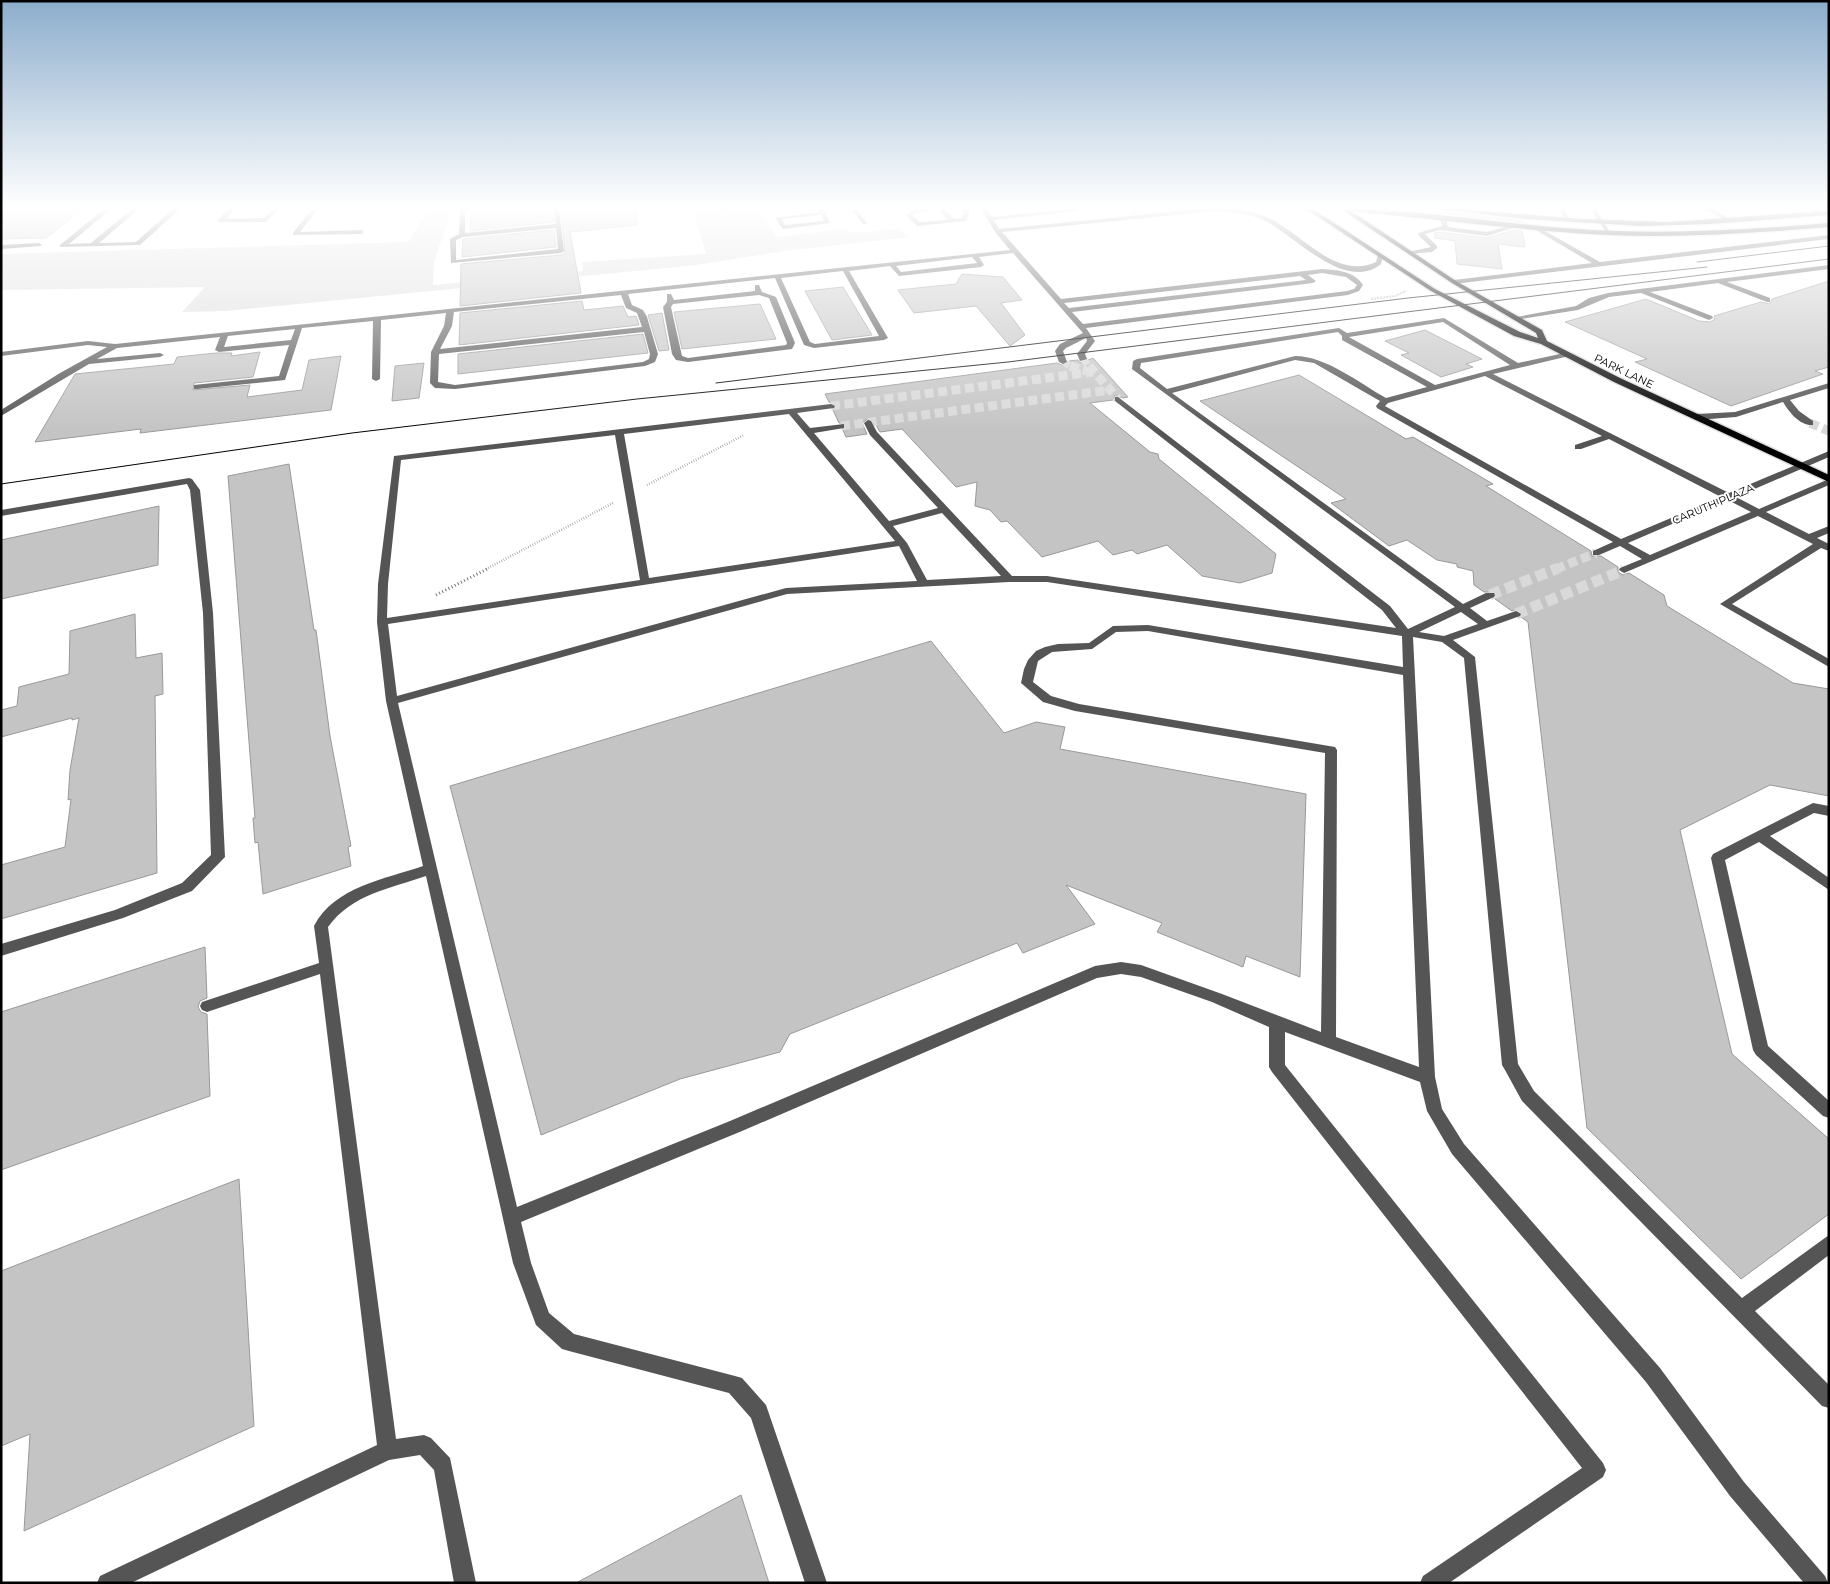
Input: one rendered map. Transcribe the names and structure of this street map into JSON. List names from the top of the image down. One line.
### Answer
{"streets":{"main road":["PARK LANE"],"street":["CARUTH PLAZA"]},"crossings":[["PARK LANE","CARUTH PLAZA"]]}
